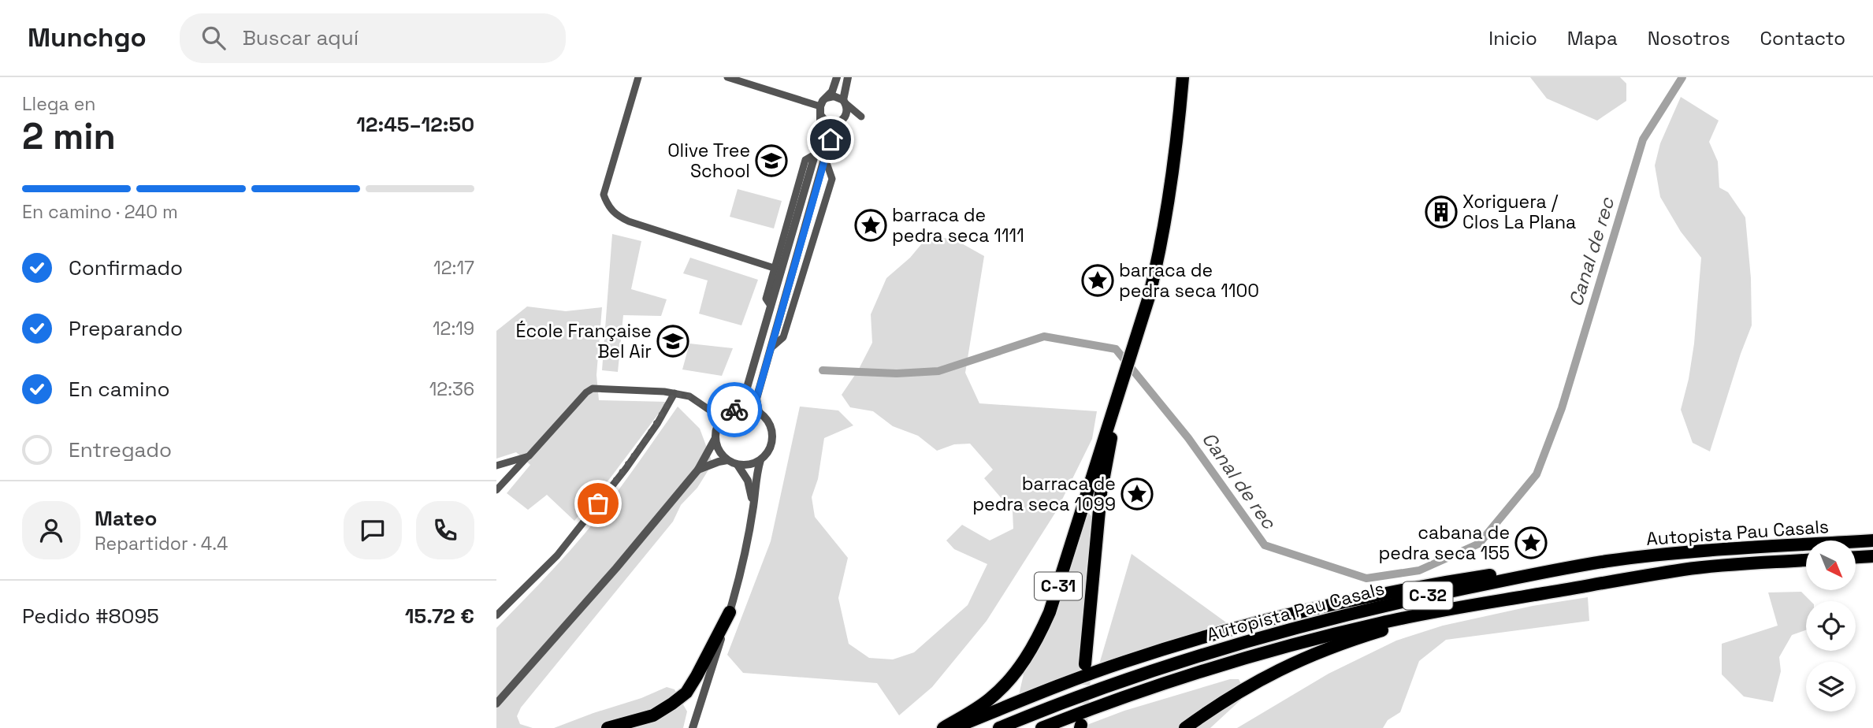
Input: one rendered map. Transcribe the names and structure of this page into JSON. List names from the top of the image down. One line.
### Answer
{"streets":{"highway":["Autopista Pau Casals","C-31","C-32"]},"water":["Canal de rec"],"places":{"school or university":["Olive Tree School","École Française Bel Air"],"building":["Xoriguera / Clos La Plana"],"place":["barraca de pedra seca 1111","barraca de pedra seca 1100","barraca de pedra seca 1099","cabana de pedra seca 155"]},"north":"bottom right","page":{"header":"Munchgo","search":"Buscar aquí","nav":["Inicio","Mapa","Nosotros","Contacto"],"heading":["2 min","Llega en","12:45–12:50"],"panel":["Mateo","Repartidor · 4.4","Pedido #8095","15.72 €"],"bar":"En camino · 240 m","list":[["Confirmado","12:17"],["Preparando","12:19"],["En camino","12:36"],"Entregado"]}}
